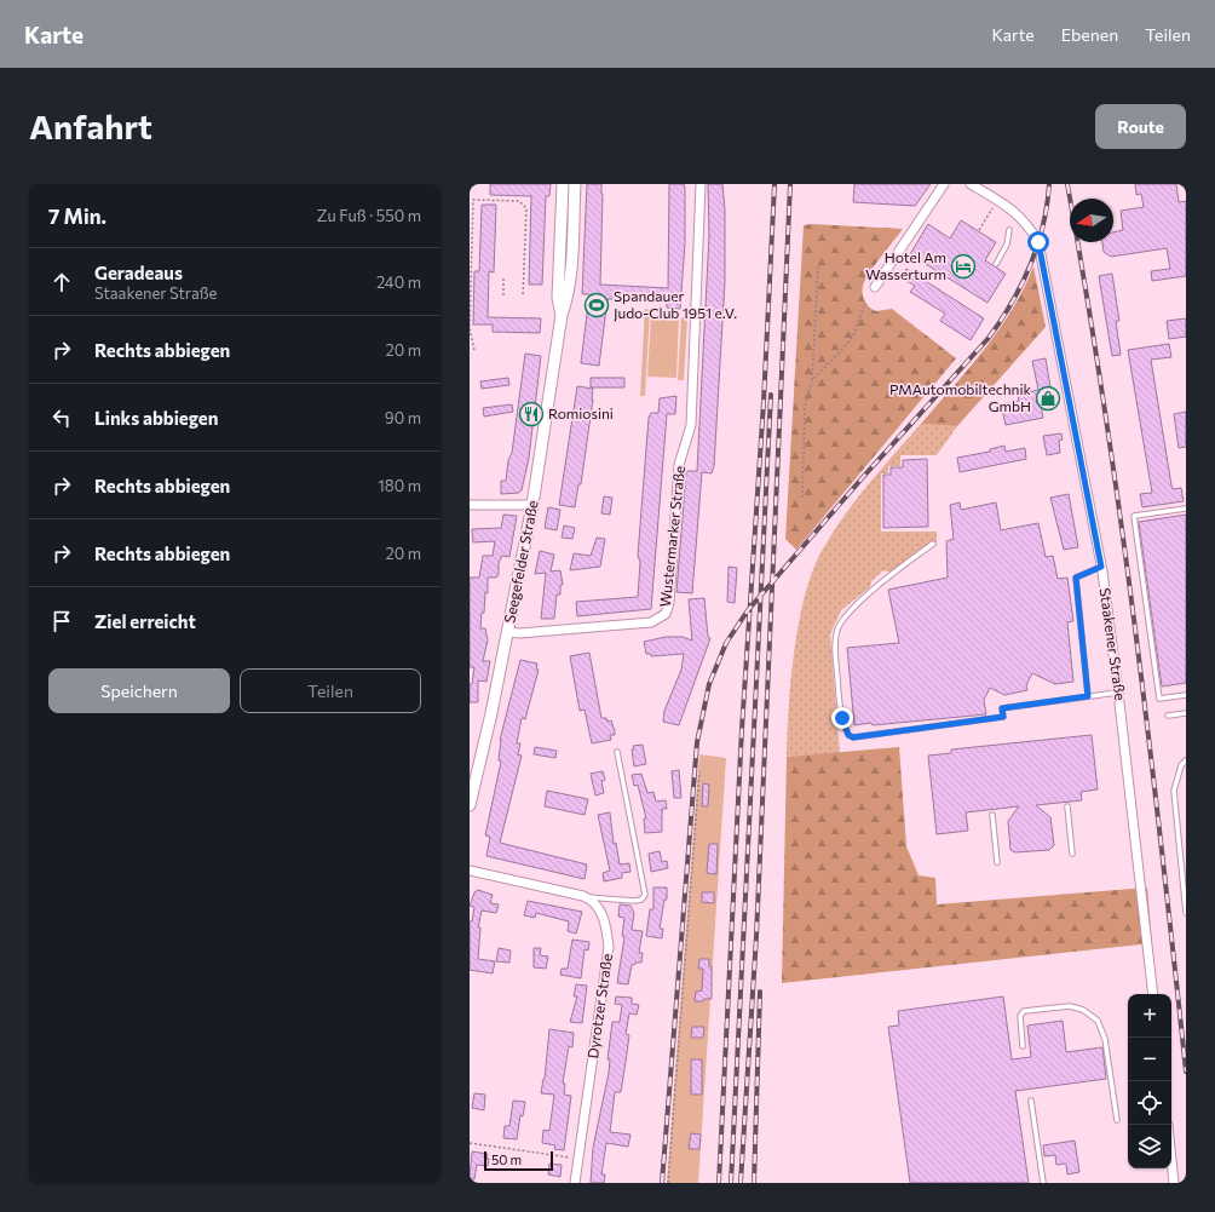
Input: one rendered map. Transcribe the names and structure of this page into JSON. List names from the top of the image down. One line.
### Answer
{"streets":{"street":["Wustermarker Straße","Seegefelder Straße","Staakener Straße","Dyrotzer Straße"]},"crossings":[["Wustermarker Straße","Seegefelder Straße"]],"places":{"hotel":["Hotel Am Wasserturm"],"sports":["Spandauer Judo-Club 1951 e.V."],"shop":["PMAutomobiltechnik GmbH"],"restaurant":["Romiosini"]},"scale_bar":"50 m","north":"left","page":{"header":"Karte","nav":["Karte","Ebenen","Teilen"],"buttons":["Route",["Speichern","Teilen"]],"title":"Anfahrt","heading":["7 Min.","Zu Fuß · 550 m"],"list":[["Geradeaus","Staakener Straße","240 m"],["Rechts abbiegen","20 m"],["Links abbiegen","90 m"],["Rechts abbiegen","180 m"],["Rechts abbiegen","20 m"],"Ziel erreicht"],"map_buttons":["+","−"],"scale":"50 m"}}
